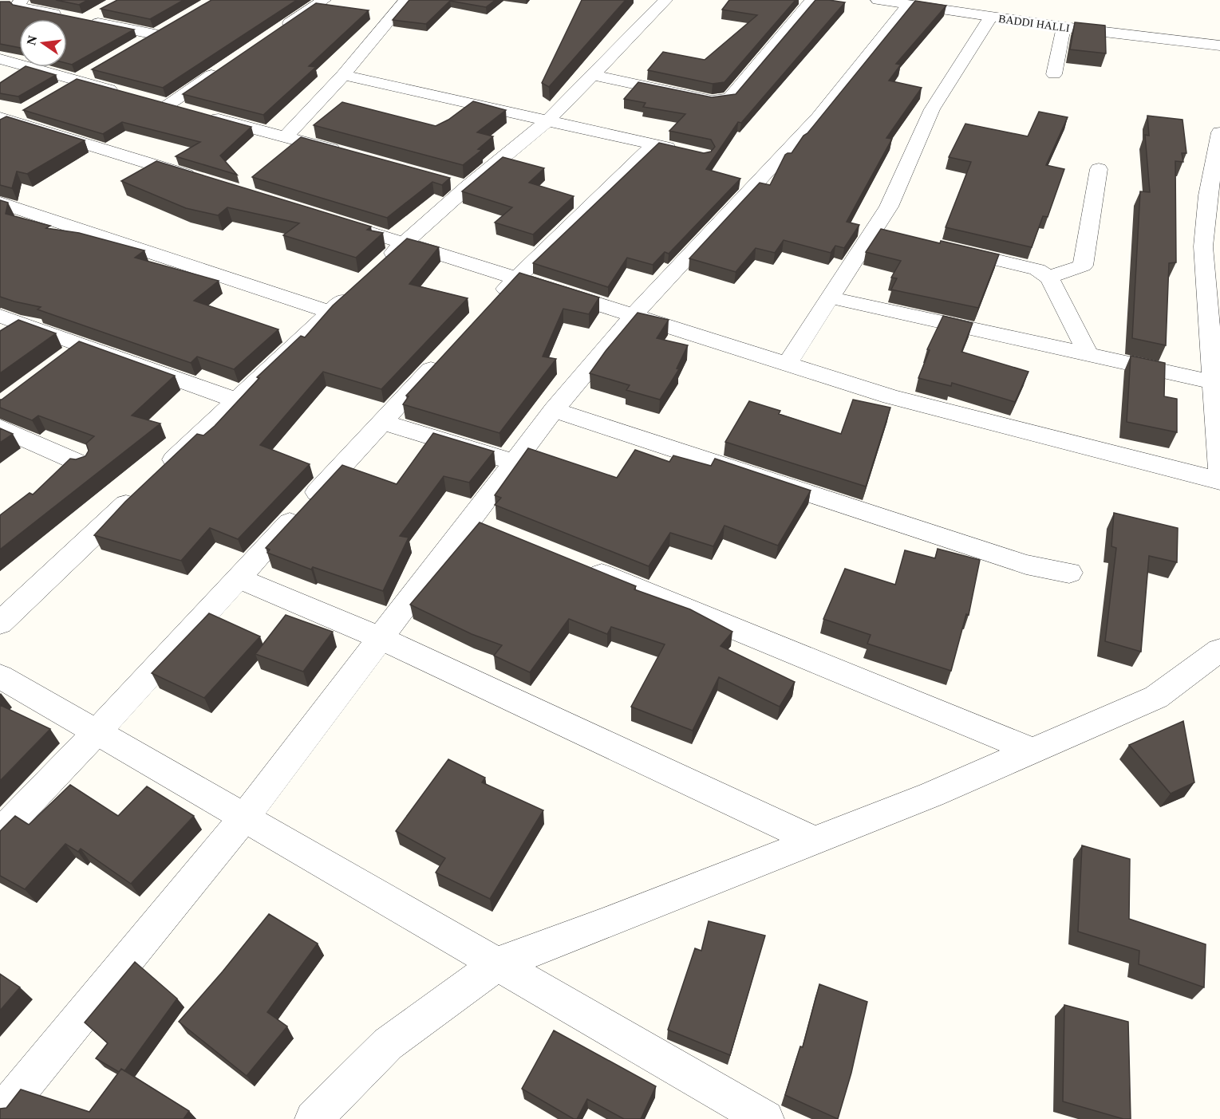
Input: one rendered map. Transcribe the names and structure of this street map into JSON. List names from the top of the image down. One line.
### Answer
{"streets":{"street":["BADDI HALLI"]},"north":"left"}
